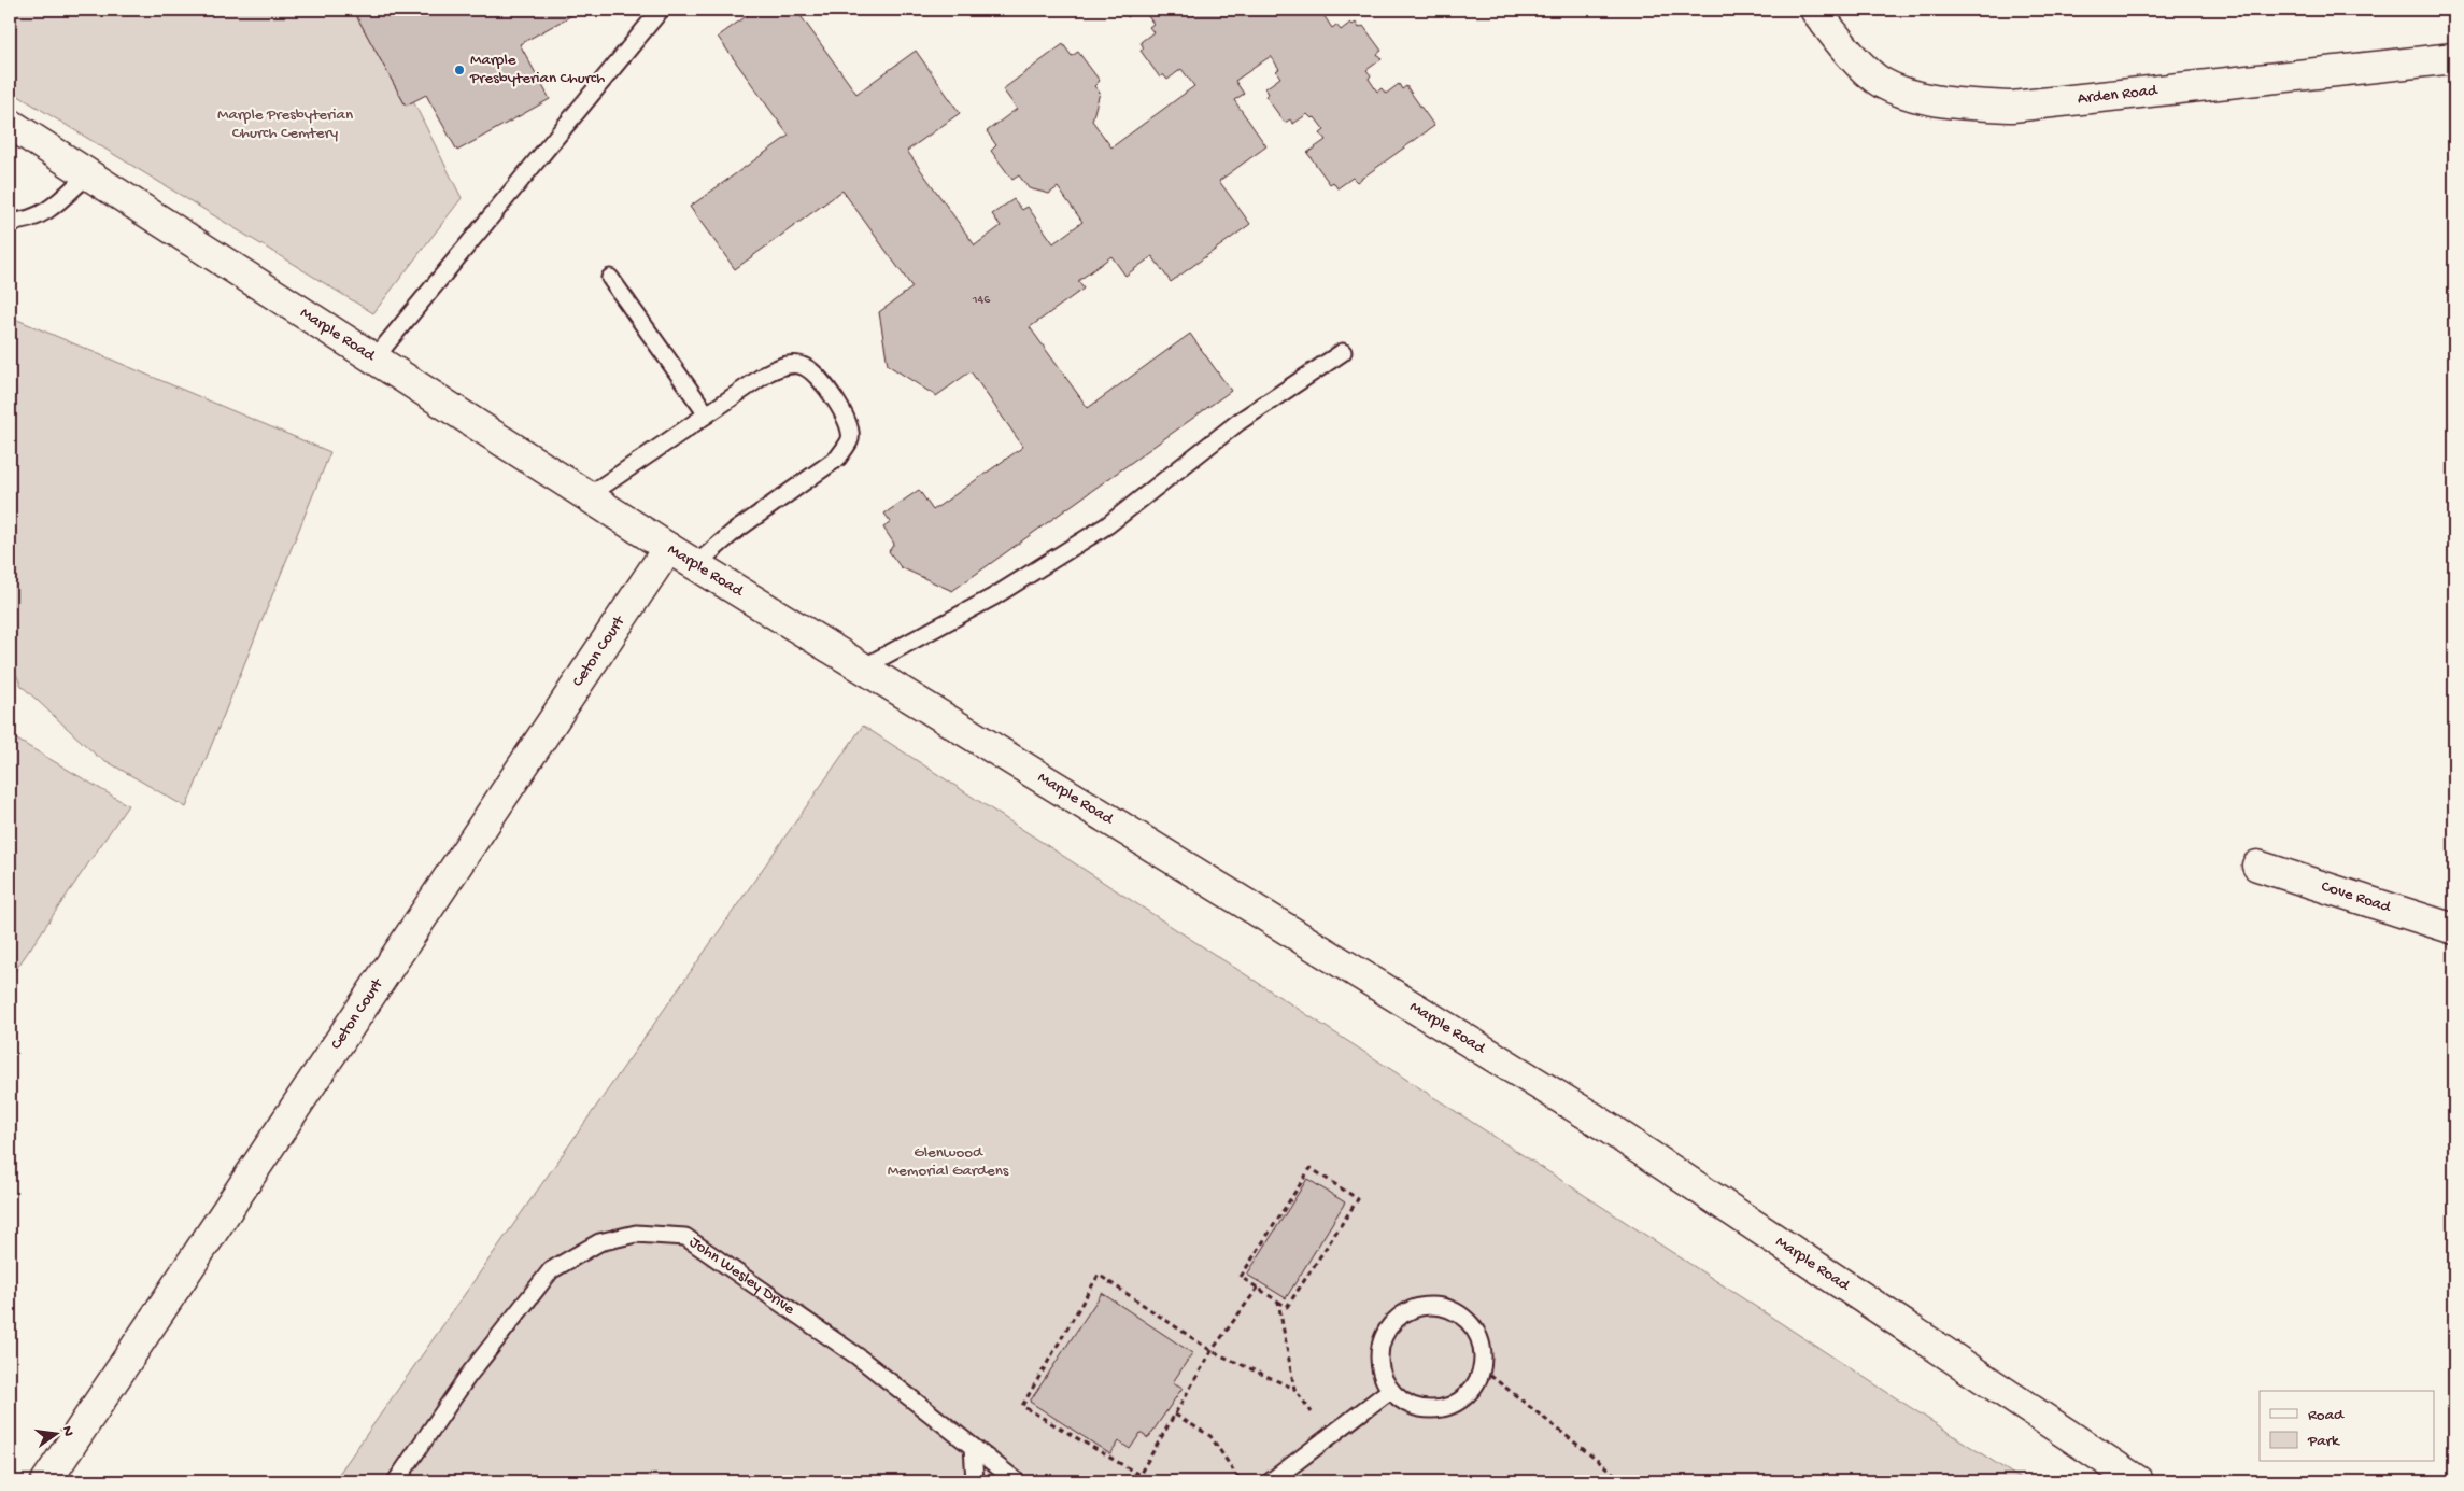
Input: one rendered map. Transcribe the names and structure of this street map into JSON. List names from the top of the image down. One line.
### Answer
{"streets":{"street":["Arden Road","Marple Road","Ceton Court","Cove Road"],"lane":["John Wesley Drive"]},"crossings":[["Marple Road","Ceton Court"]],"parks":["Marple Presbyterian Church Cemtery","Glenwood Memorial Gardens"],"places":["Marple Presbyterian Church"],"house_numbers":["146"],"legend":["Road","Park"],"north":"right"}
